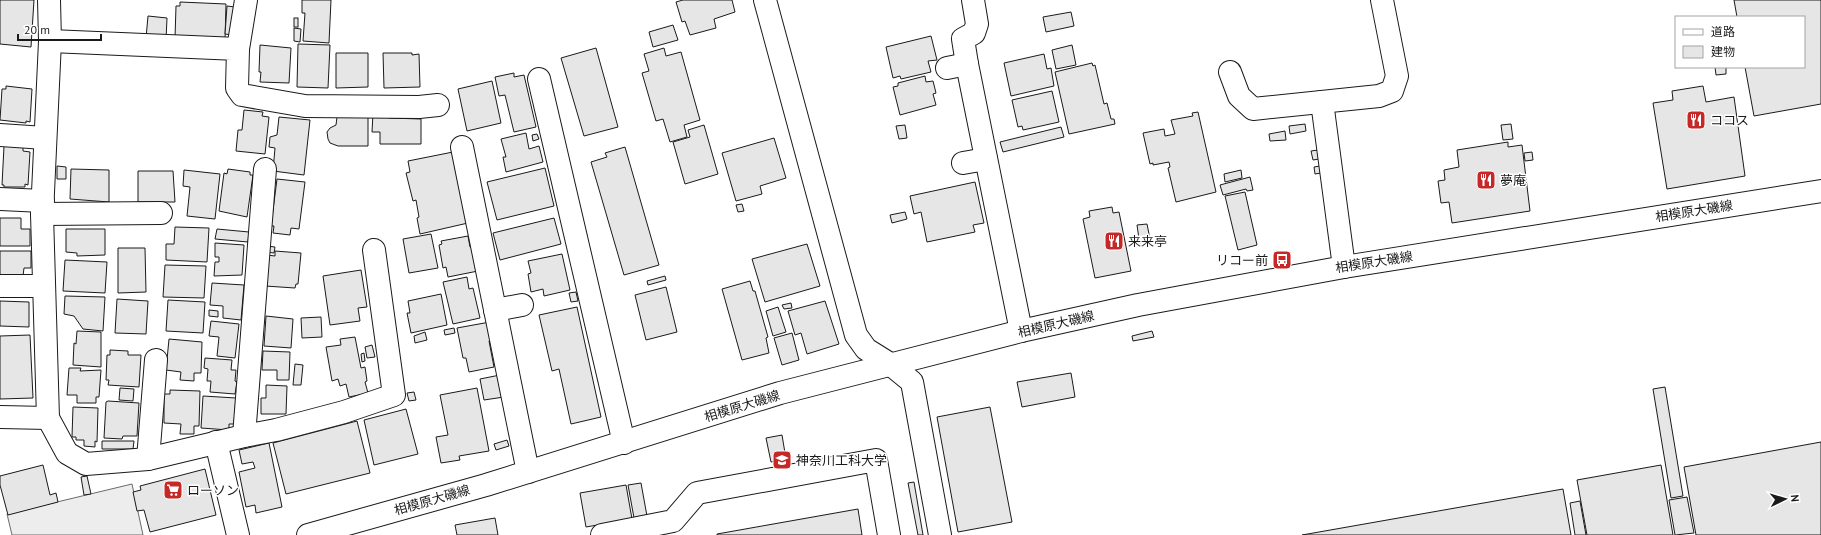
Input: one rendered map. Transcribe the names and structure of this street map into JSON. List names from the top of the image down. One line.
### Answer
{"streets":{"street":["相模原大磯線"]},"places":{"restaurant":["ココス","夢庵","来来亭"],"bus stop":["リコー前"],"school or university":["神奈川工科大学"],"supermarket":["ローソン"]},"legend":["道路","建物"],"scale_bar":"20 m","north":"right"}
